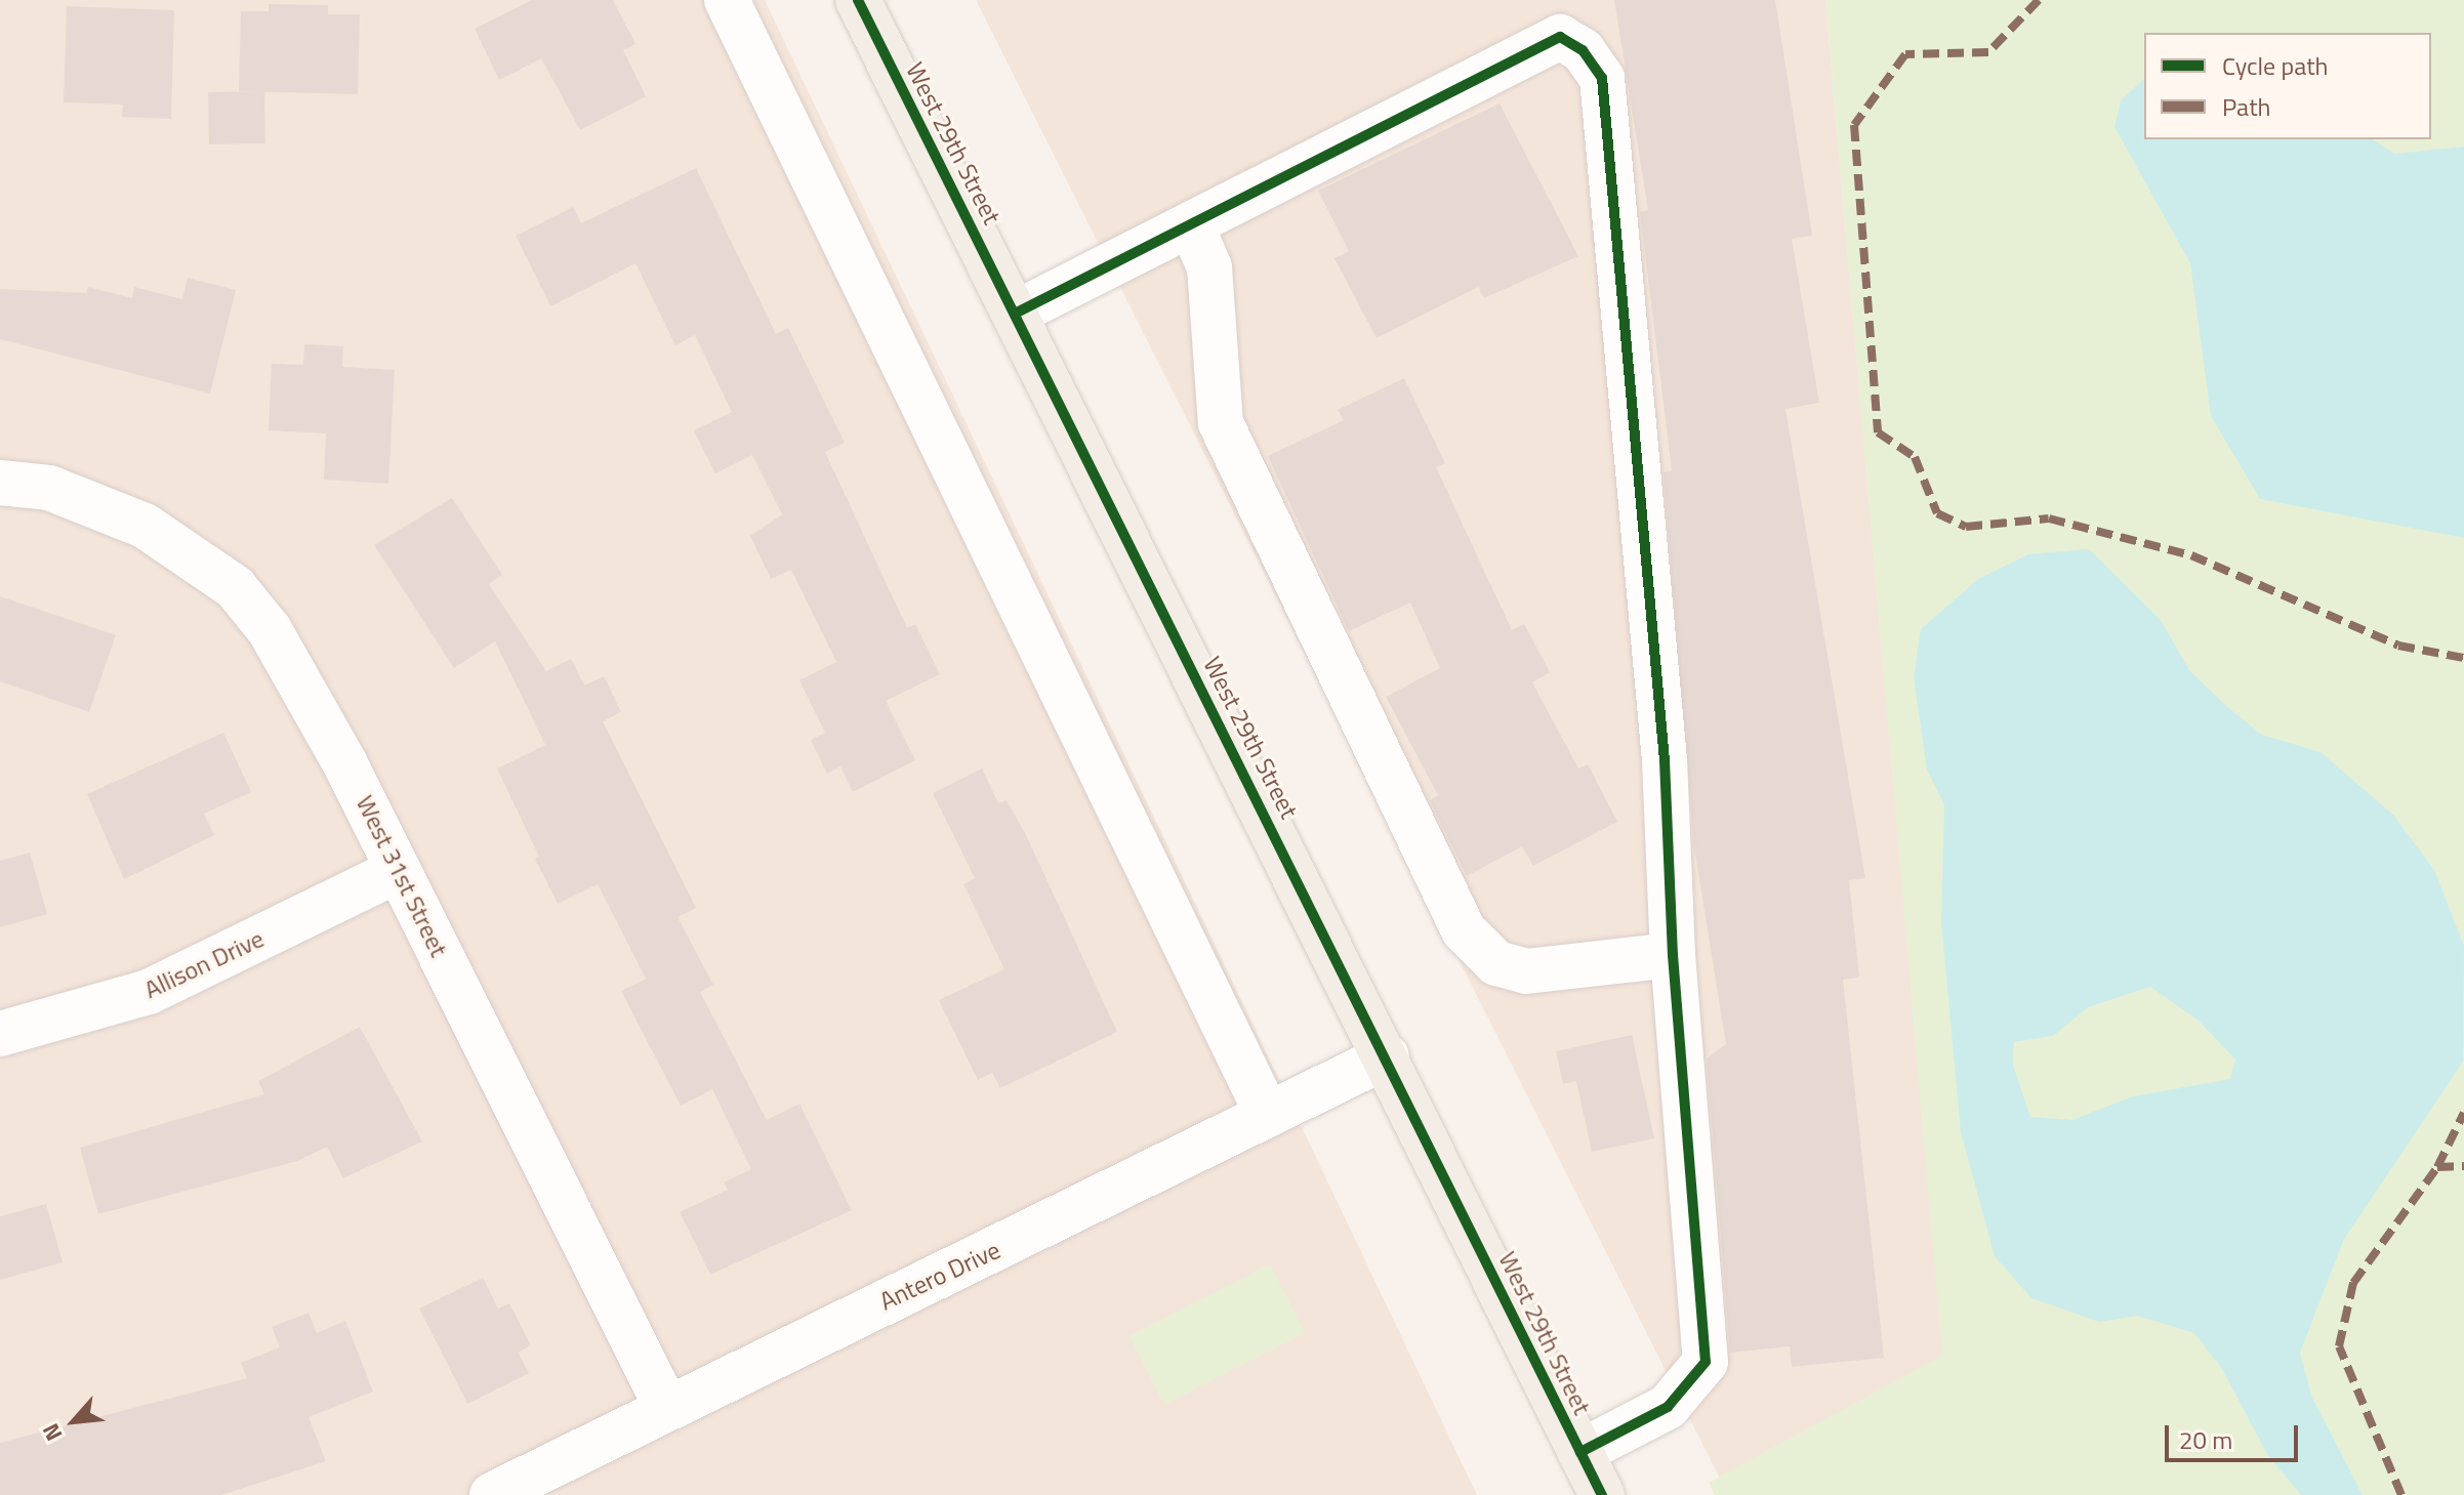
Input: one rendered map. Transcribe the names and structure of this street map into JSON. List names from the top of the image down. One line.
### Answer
{"streets":{"main road":["West 29th Street"],"street":["West 31st Street","Allison Drive","Antero Drive"]},"crossings":[["West 29th Street","Antero Drive"],["West 31st Street","Allison Drive"],["West 31st Street","Antero Drive"]],"legend":["Cycle path","Path"],"scale_bar":"20 m","north":"bottom left"}
